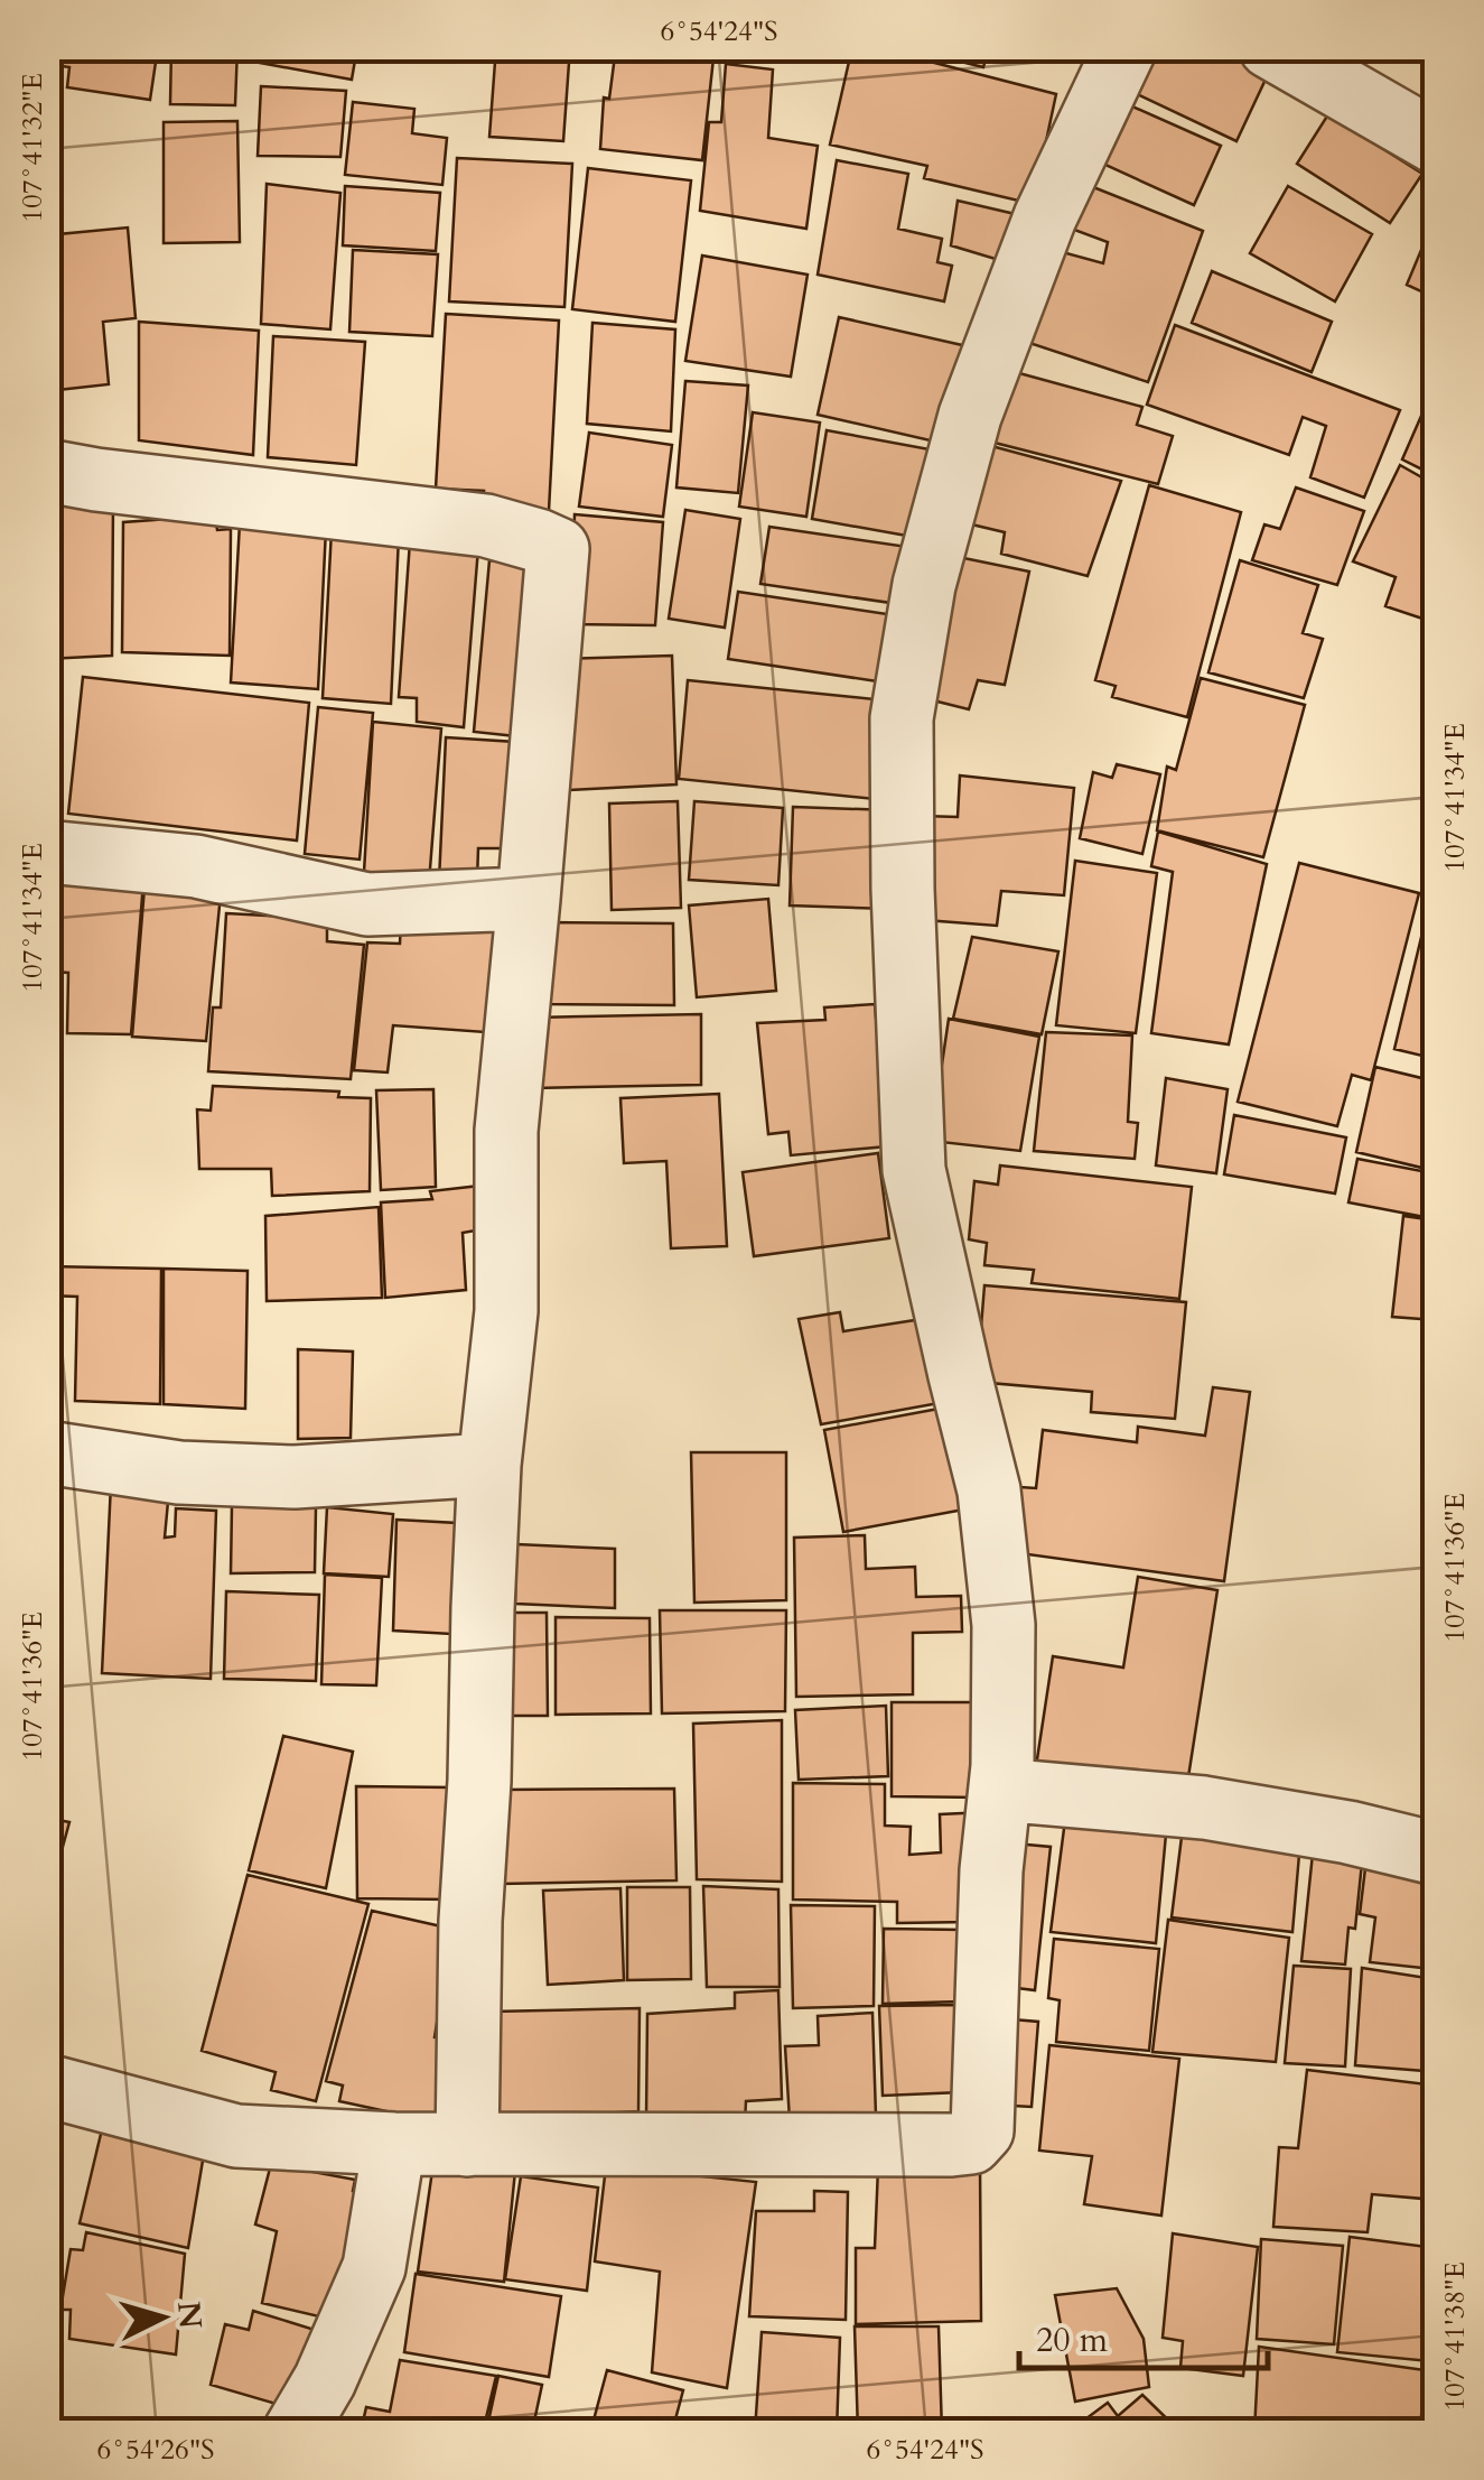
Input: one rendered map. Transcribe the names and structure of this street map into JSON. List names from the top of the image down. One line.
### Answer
{"scale_bar":"20 m","north":"right","coordinates":["6°54'24\"S","107°41'32\"E","107°41'34\"E","107°41'36\"E","107°41'38\"E","6°54'26\"S"]}
